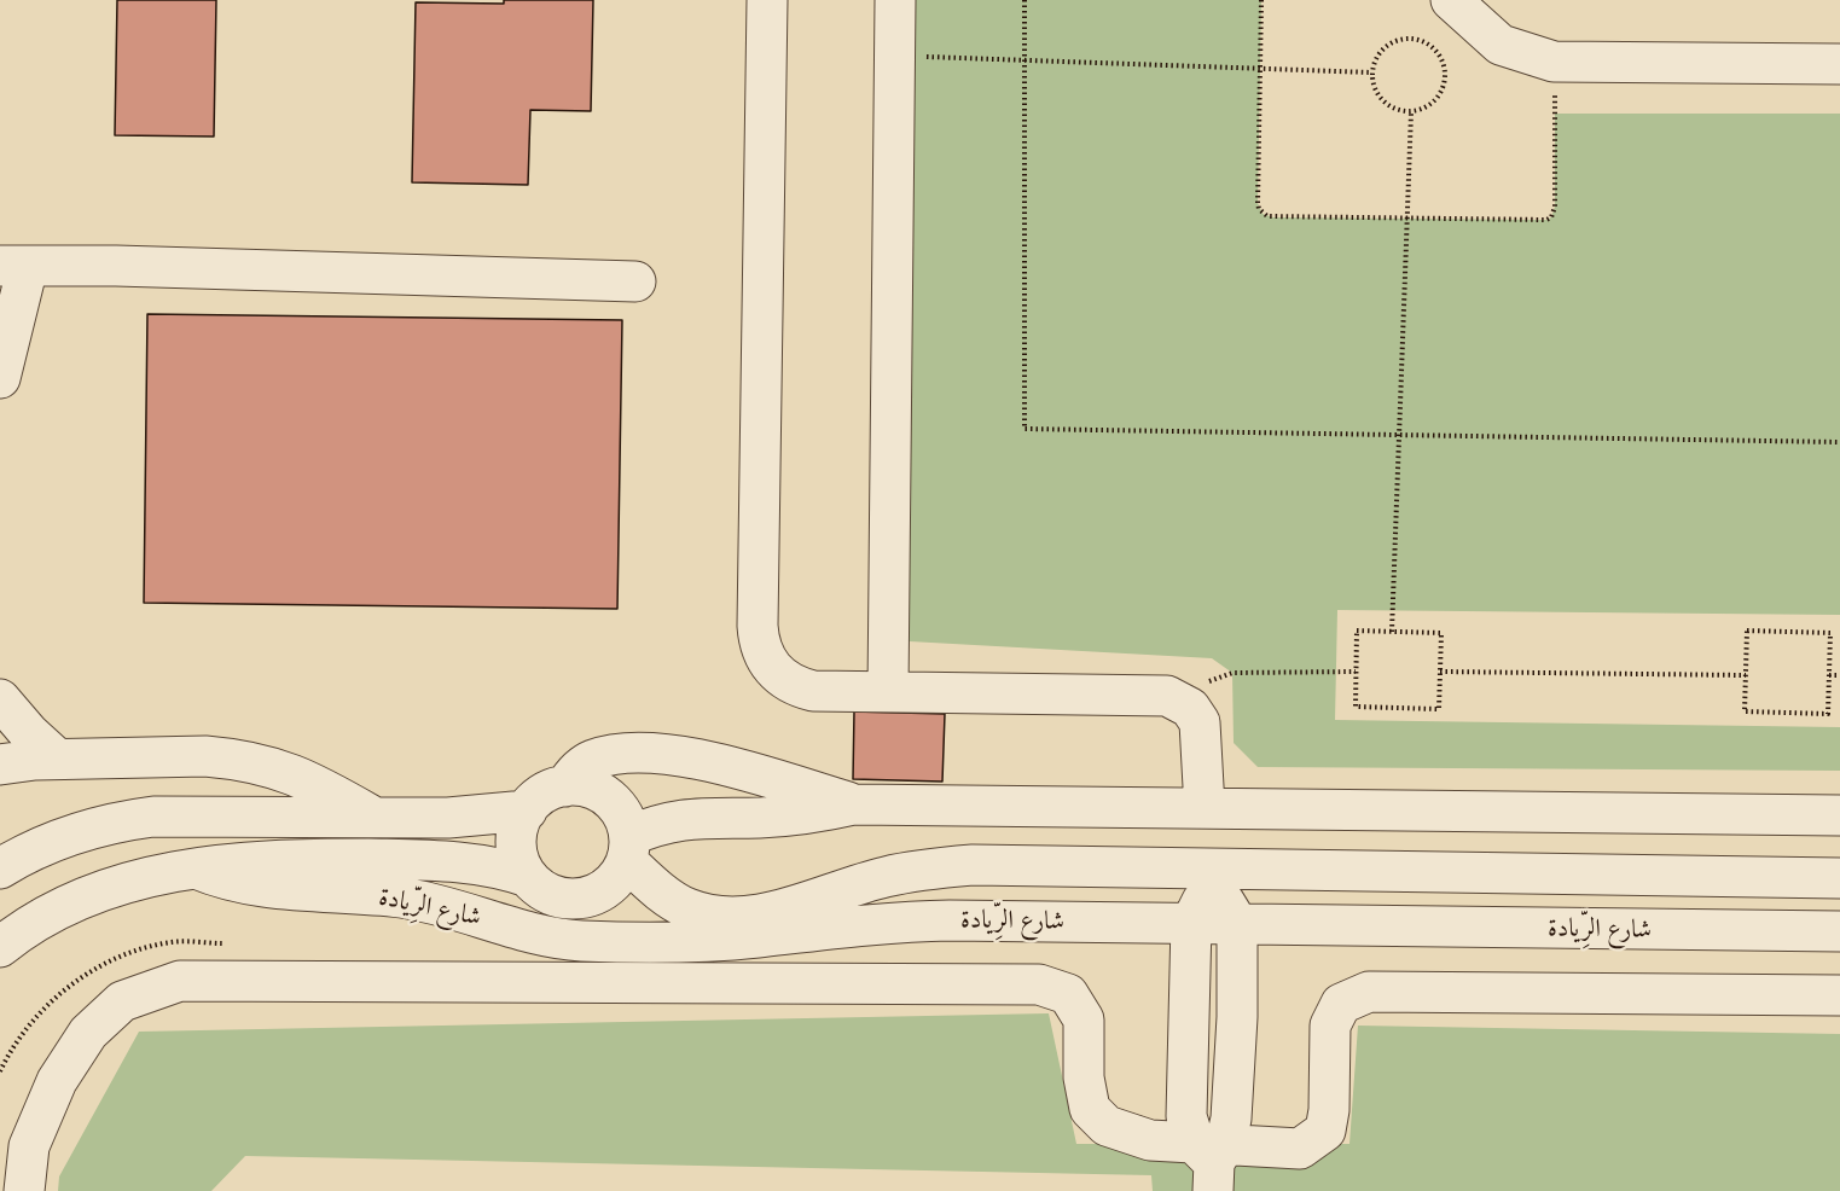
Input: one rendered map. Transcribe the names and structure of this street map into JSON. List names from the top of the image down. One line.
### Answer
{"streets":{"street":["شارع الرِّيادة"]}}
